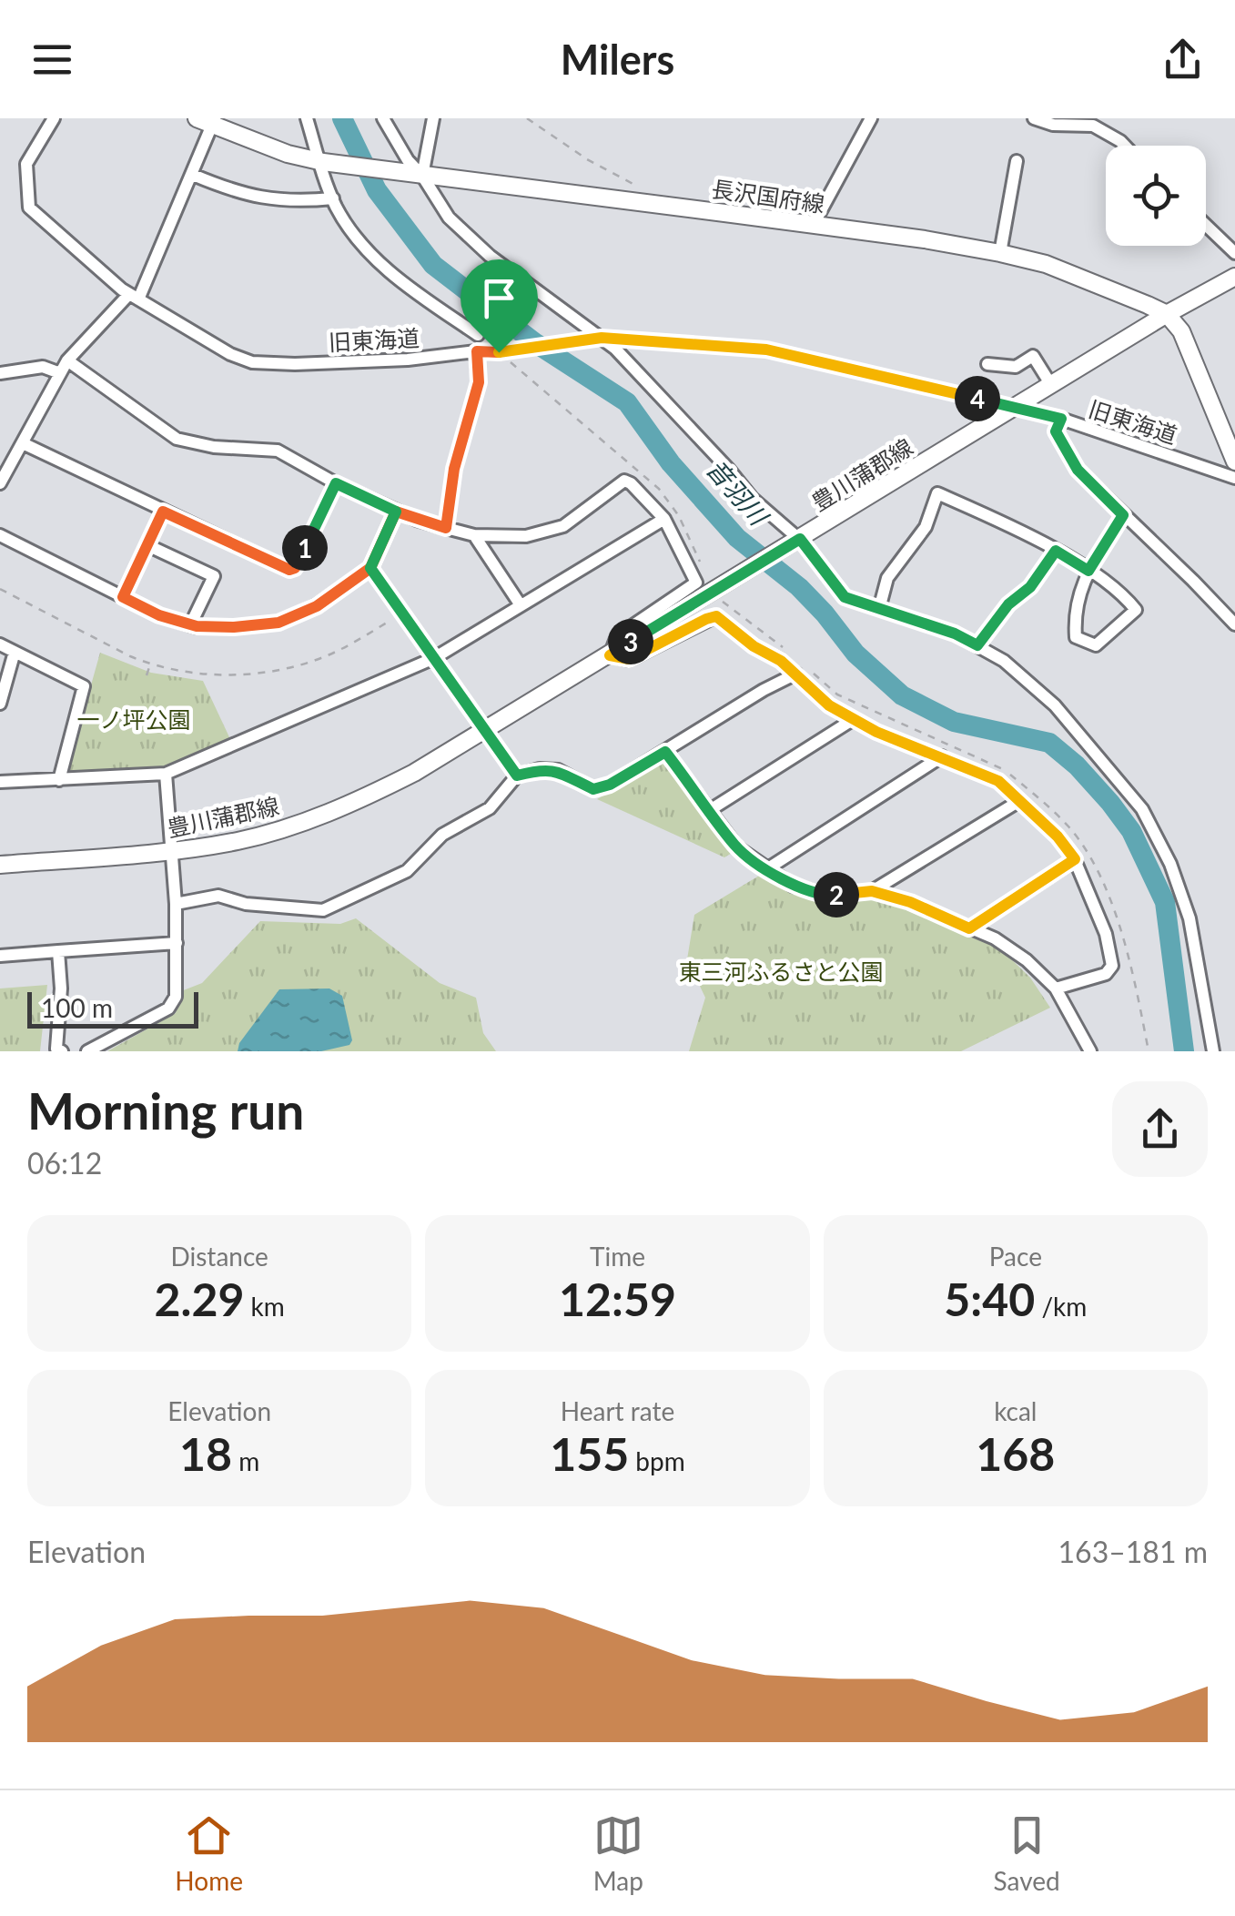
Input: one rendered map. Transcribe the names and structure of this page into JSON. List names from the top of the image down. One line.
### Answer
{"streets":{"main road":["長沢国府線","豊川蒲郡線"],"street":["旧東海道"]},"crossings":[["長沢国府線","豊川蒲郡線"],["旧東海道","豊川蒲郡線"]],"water":["音羽川"],"parks":["一ノ坪公園","東三河ふるさと公園"],"scale_bar":"100 m","page":{"header":"Milers","pins":["4","1","3","2"],"scale":"100 m","heading":["Morning run","06:12"],"stats":[["Distance","2.29 km"],["Time","12:59"],["Pace","5:40 /km"],["Elevation","18 m"],["Heart rate","155 bpm"],["kcal","168"]],"chart":["Elevation","163–181 m"],"tabs":["Home","Map","Saved"]}}
